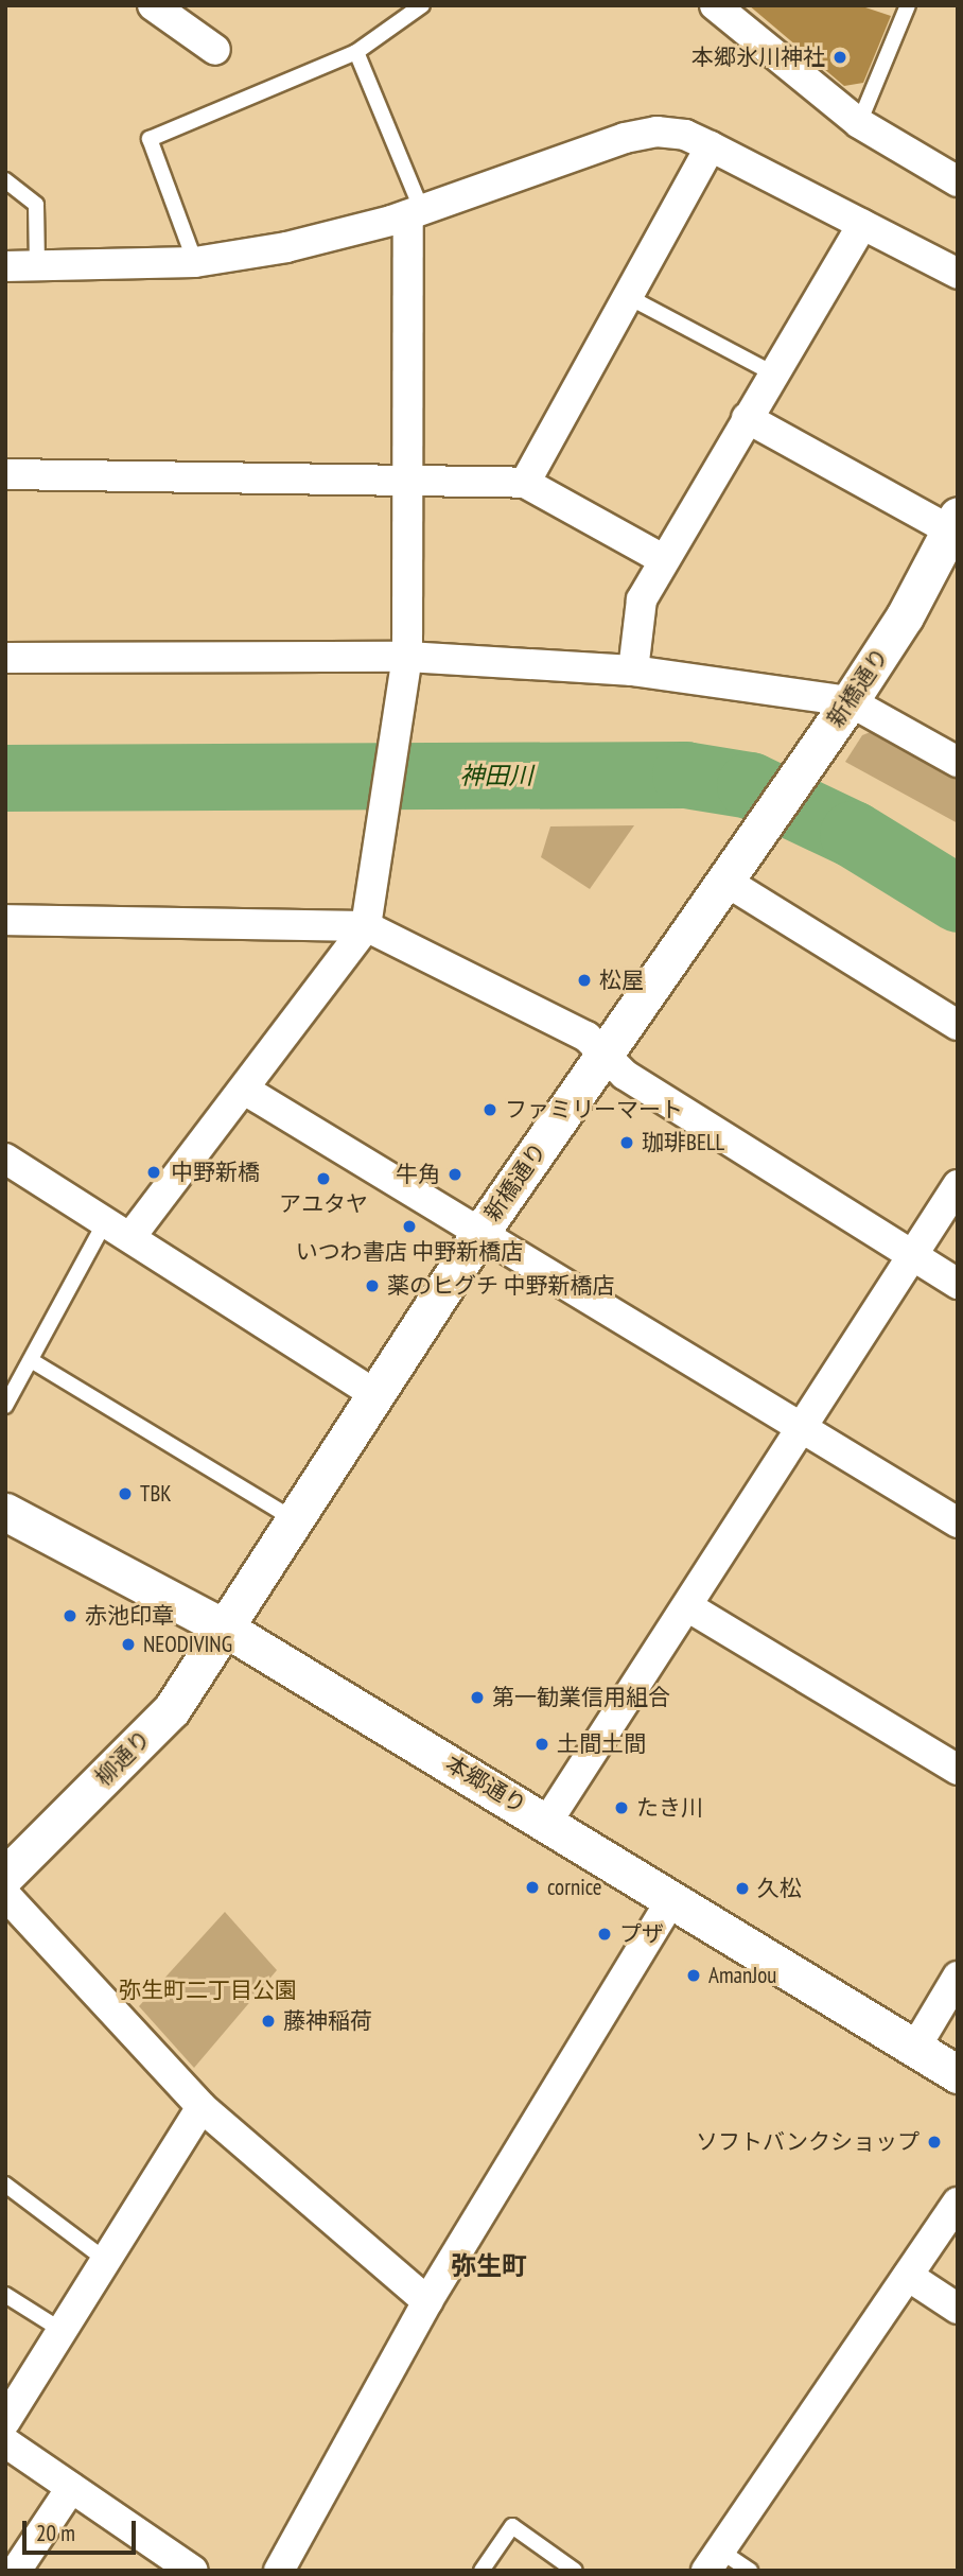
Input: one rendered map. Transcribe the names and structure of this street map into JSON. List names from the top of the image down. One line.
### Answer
{"streets":{"street":["新橋通り","柳通り","本郷通り"]},"crossings":[["新橋通り","柳通り"],["新橋通り","本郷通り"],["柳通り","本郷通り"]],"districts":["弥生町"],"water":["神田川"],"parks":["弥生町二丁目公園"],"places":["本郷氷川神社","松屋","ファミリーマート","珈琲BELL","中野新橋","牛角","アユタヤ","いつわ書店 中野新橋店","薬のヒグチ 中野新橋店","TBK","赤池印章","NEODIVING","第一勧業信用組合","土間土間","たき川","cornice","久松","プザ","AmanJou","藤神稲荷","ソフトバンクショップ"],"scale_bar":"20 m"}
